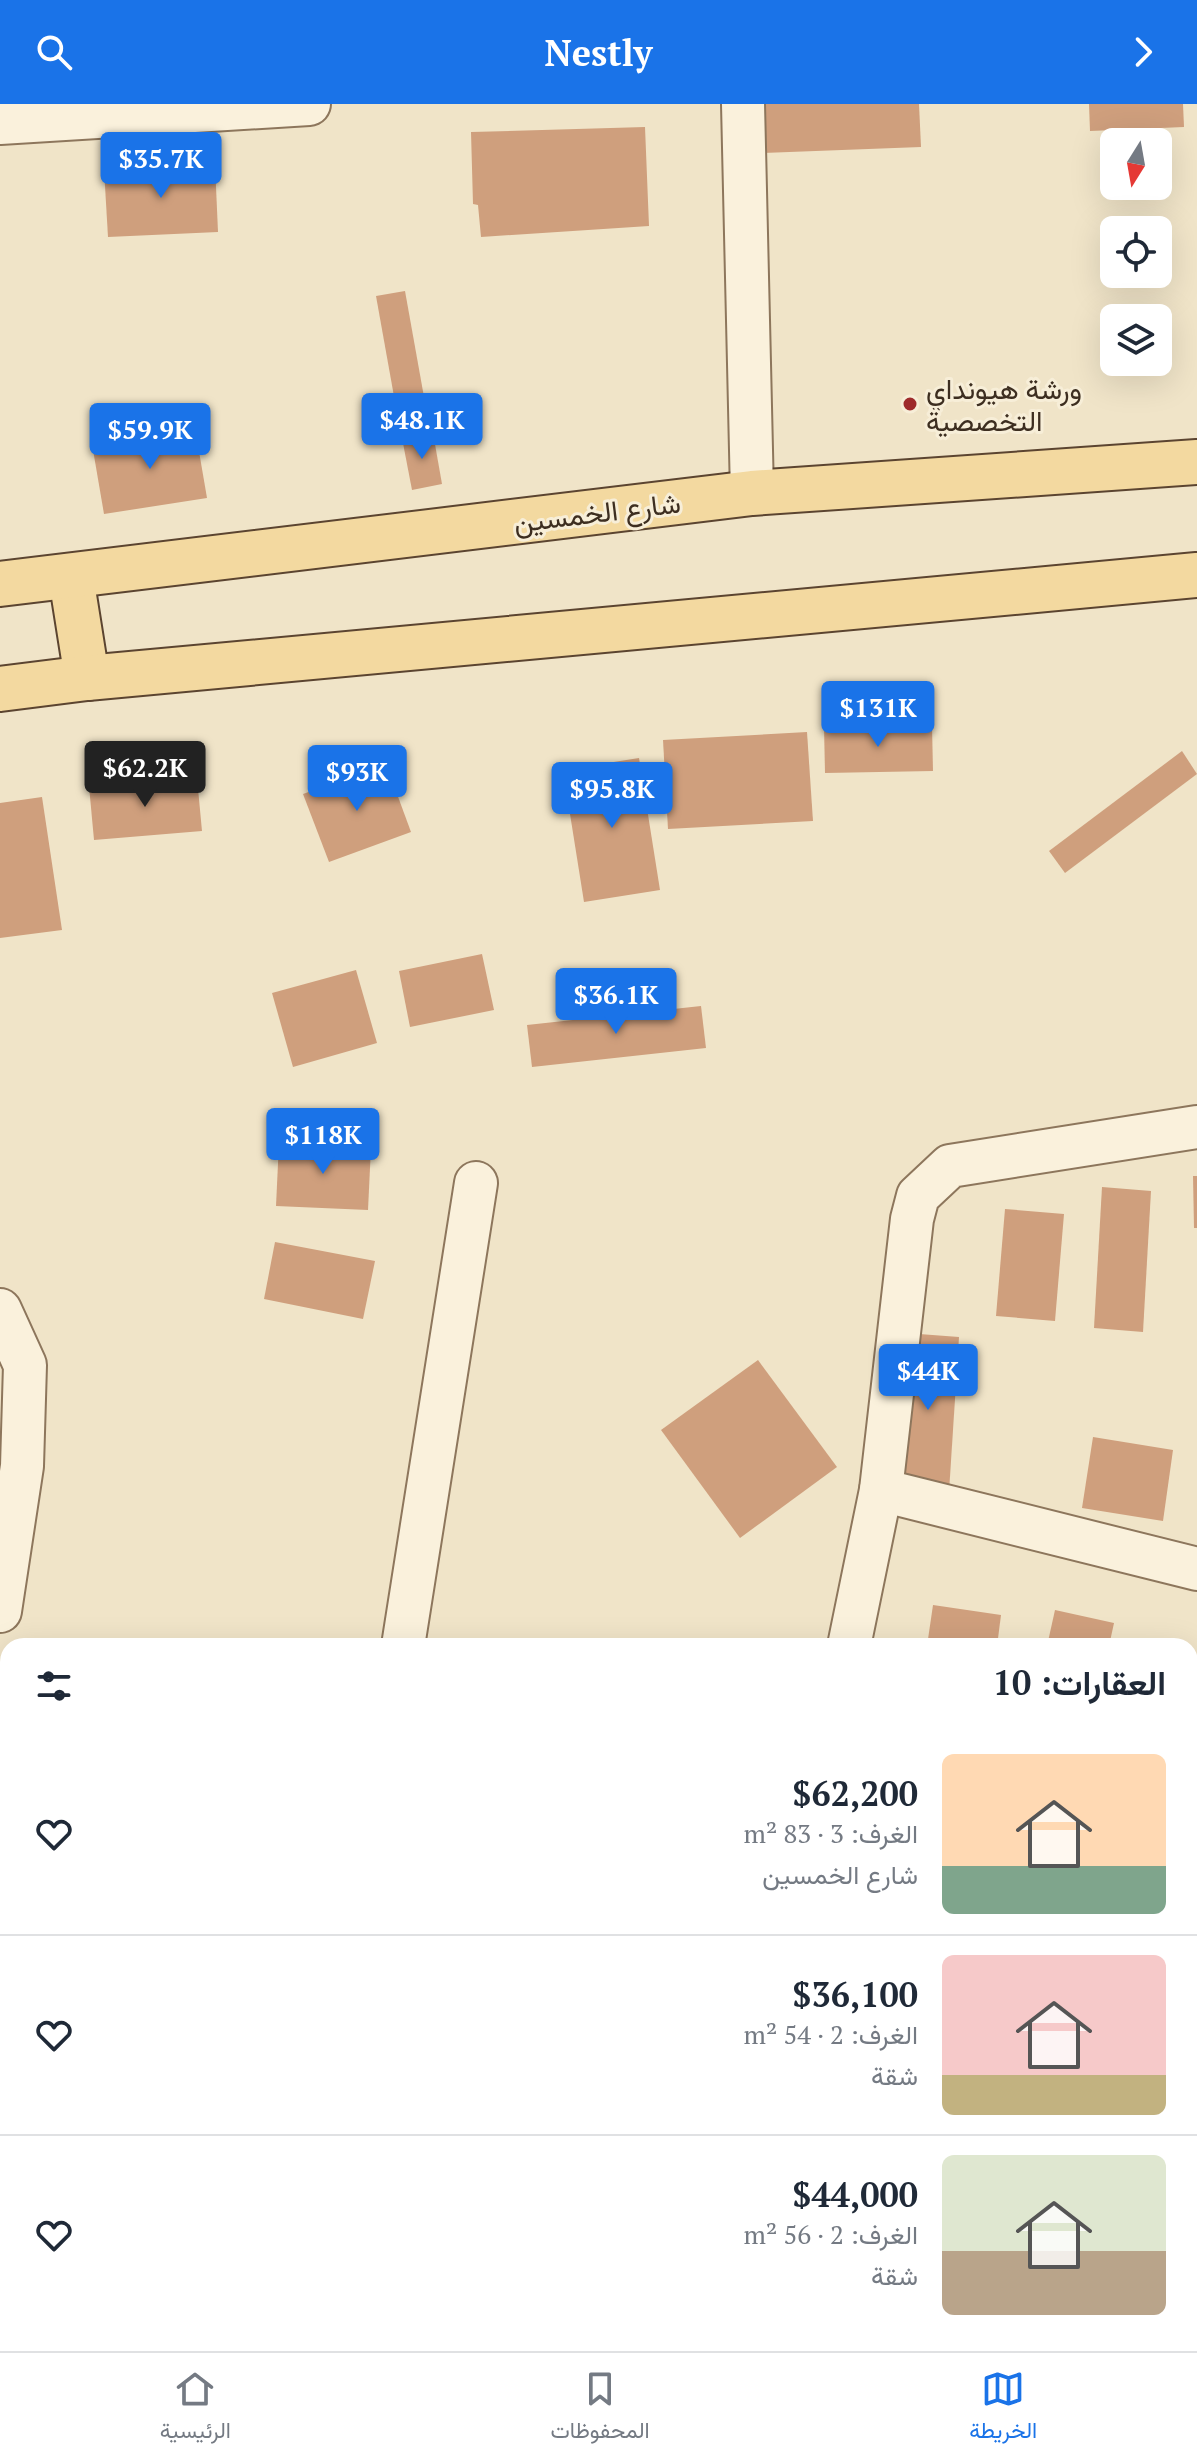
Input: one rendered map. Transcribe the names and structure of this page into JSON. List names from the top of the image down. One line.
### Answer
{"streets":{"main road":["شارع الخمسين"]},"places":["ورشة هيونداي التخصصية"],"north":"bottom","page":{"header":"Nestly","price":["$35.7K","$48.1K","$59.9K","$131K","$62.2K","$93K","$95.8K","$36.1K","$118K","$44K"],"heading":"العقارات: 10","list":[{"name":"$62,200","note":"الغرف: 3 · 83 m² · شارع الخمسين"},{"name":"$36,100","note":"الغرف: 2 · 54 m² · شقة"},{"name":"$44,000","note":"الغرف: 2 · 56 m² · شقة"}],"tabs":["الخريطة","المحفوظات","الرئيسية"]}}
